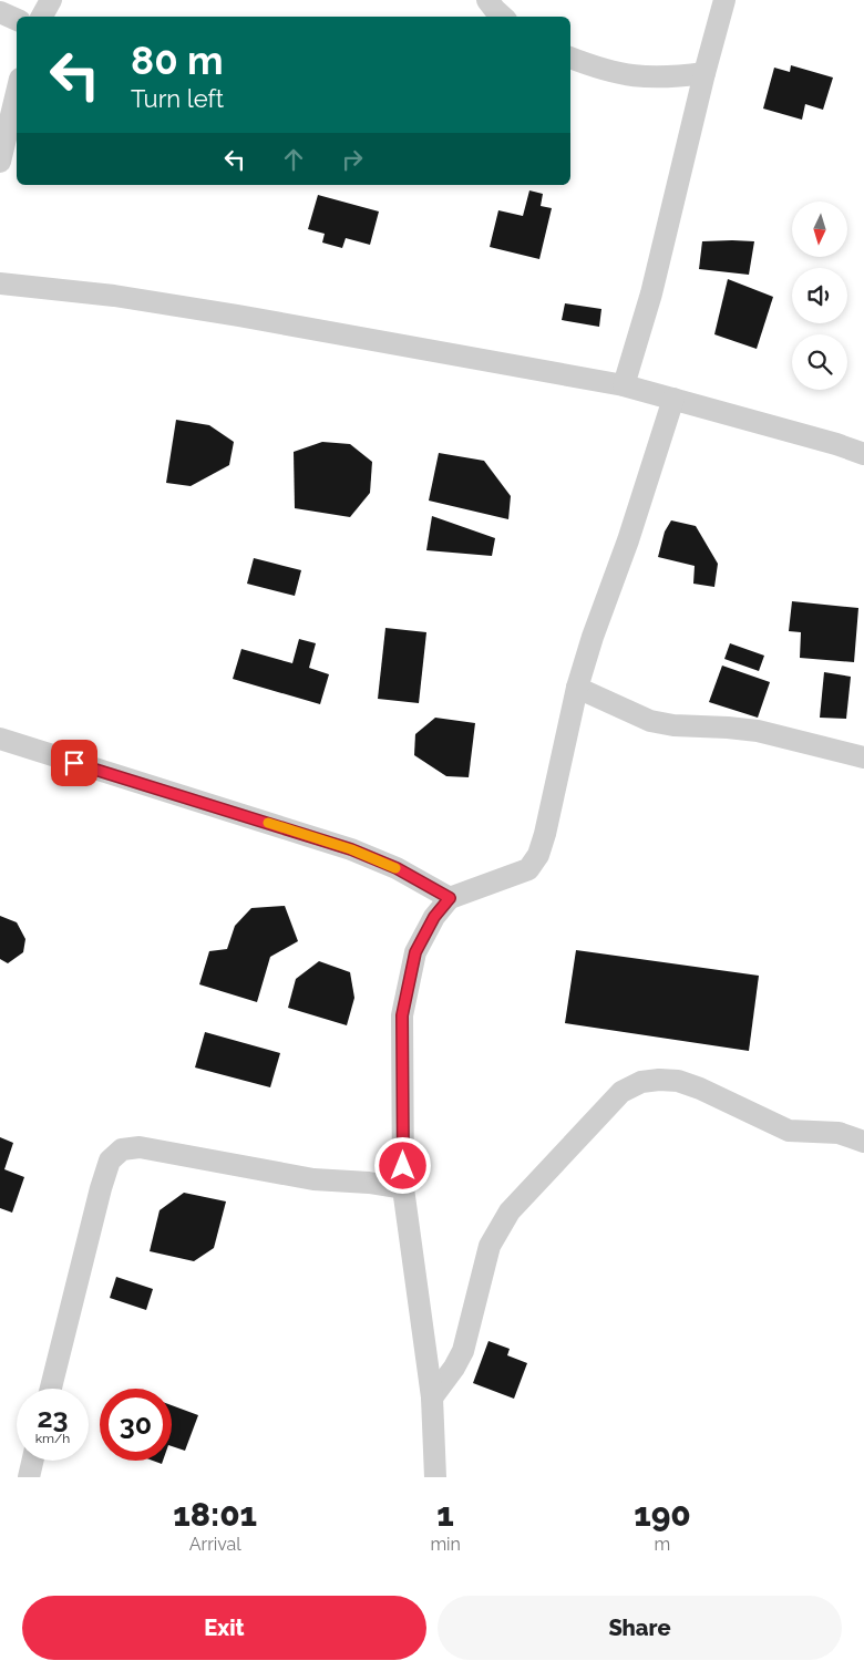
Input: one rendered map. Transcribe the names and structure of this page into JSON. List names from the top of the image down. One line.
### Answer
{"north":"bottom","page":{"turn":["80 m","Turn left"],"speed":"23 km/h","limit":"30","eta":["18:01","Arrival","1","min","190","m"],"buttons":["Exit","Share"]}}
